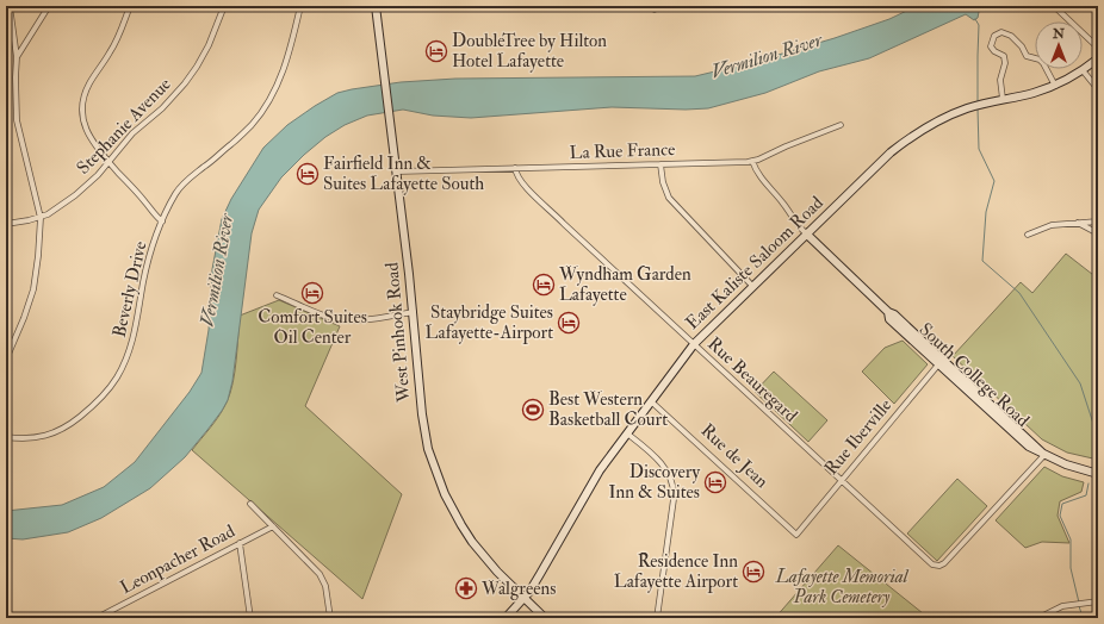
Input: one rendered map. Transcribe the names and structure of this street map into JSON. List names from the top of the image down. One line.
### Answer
{"streets":{"main road":["East Kaliste Saloom Road","West Pinhook Road","South College Road"],"street":["Stephanie Avenue","La Rue France","Beverly Drive","Rue Beauregard","Rue Iberville","Rue de Jean","Leonpacher Road"]},"crossings":[["La Rue France","West Pinhook Road"],["La Rue France","South College Road"],["La Rue France","Rue Beauregard"],["East Kaliste Saloom Road","West Pinhook Road"],["East Kaliste Saloom Road","South College Road"],["East Kaliste Saloom Road","Rue Beauregard"],["East Kaliste Saloom Road","Rue de Jean"],["South College Road","Rue Beauregard"],["South College Road","Rue Iberville"],["Rue Beauregard","Rue Iberville"],["Rue Iberville","Rue de Jean"]],"water":["Vermilion River"],"parks":["Lafayette Memorial Park Cemetery"],"places":{"hotel":["DoubleTree by Hilton Hotel Lafayette","Fairfield Inn & Suites Lafayette South","Wyndham Garden Lafayette","Comfort Suites Oil Center","Staybridge Suites Lafayette-Airport","Discovery Inn & Suites","Residence Inn Lafayette Airport"],"sports":["Best Western Basketball Court"],"pharmacy":["Walgreens"]},"north":"top"}
